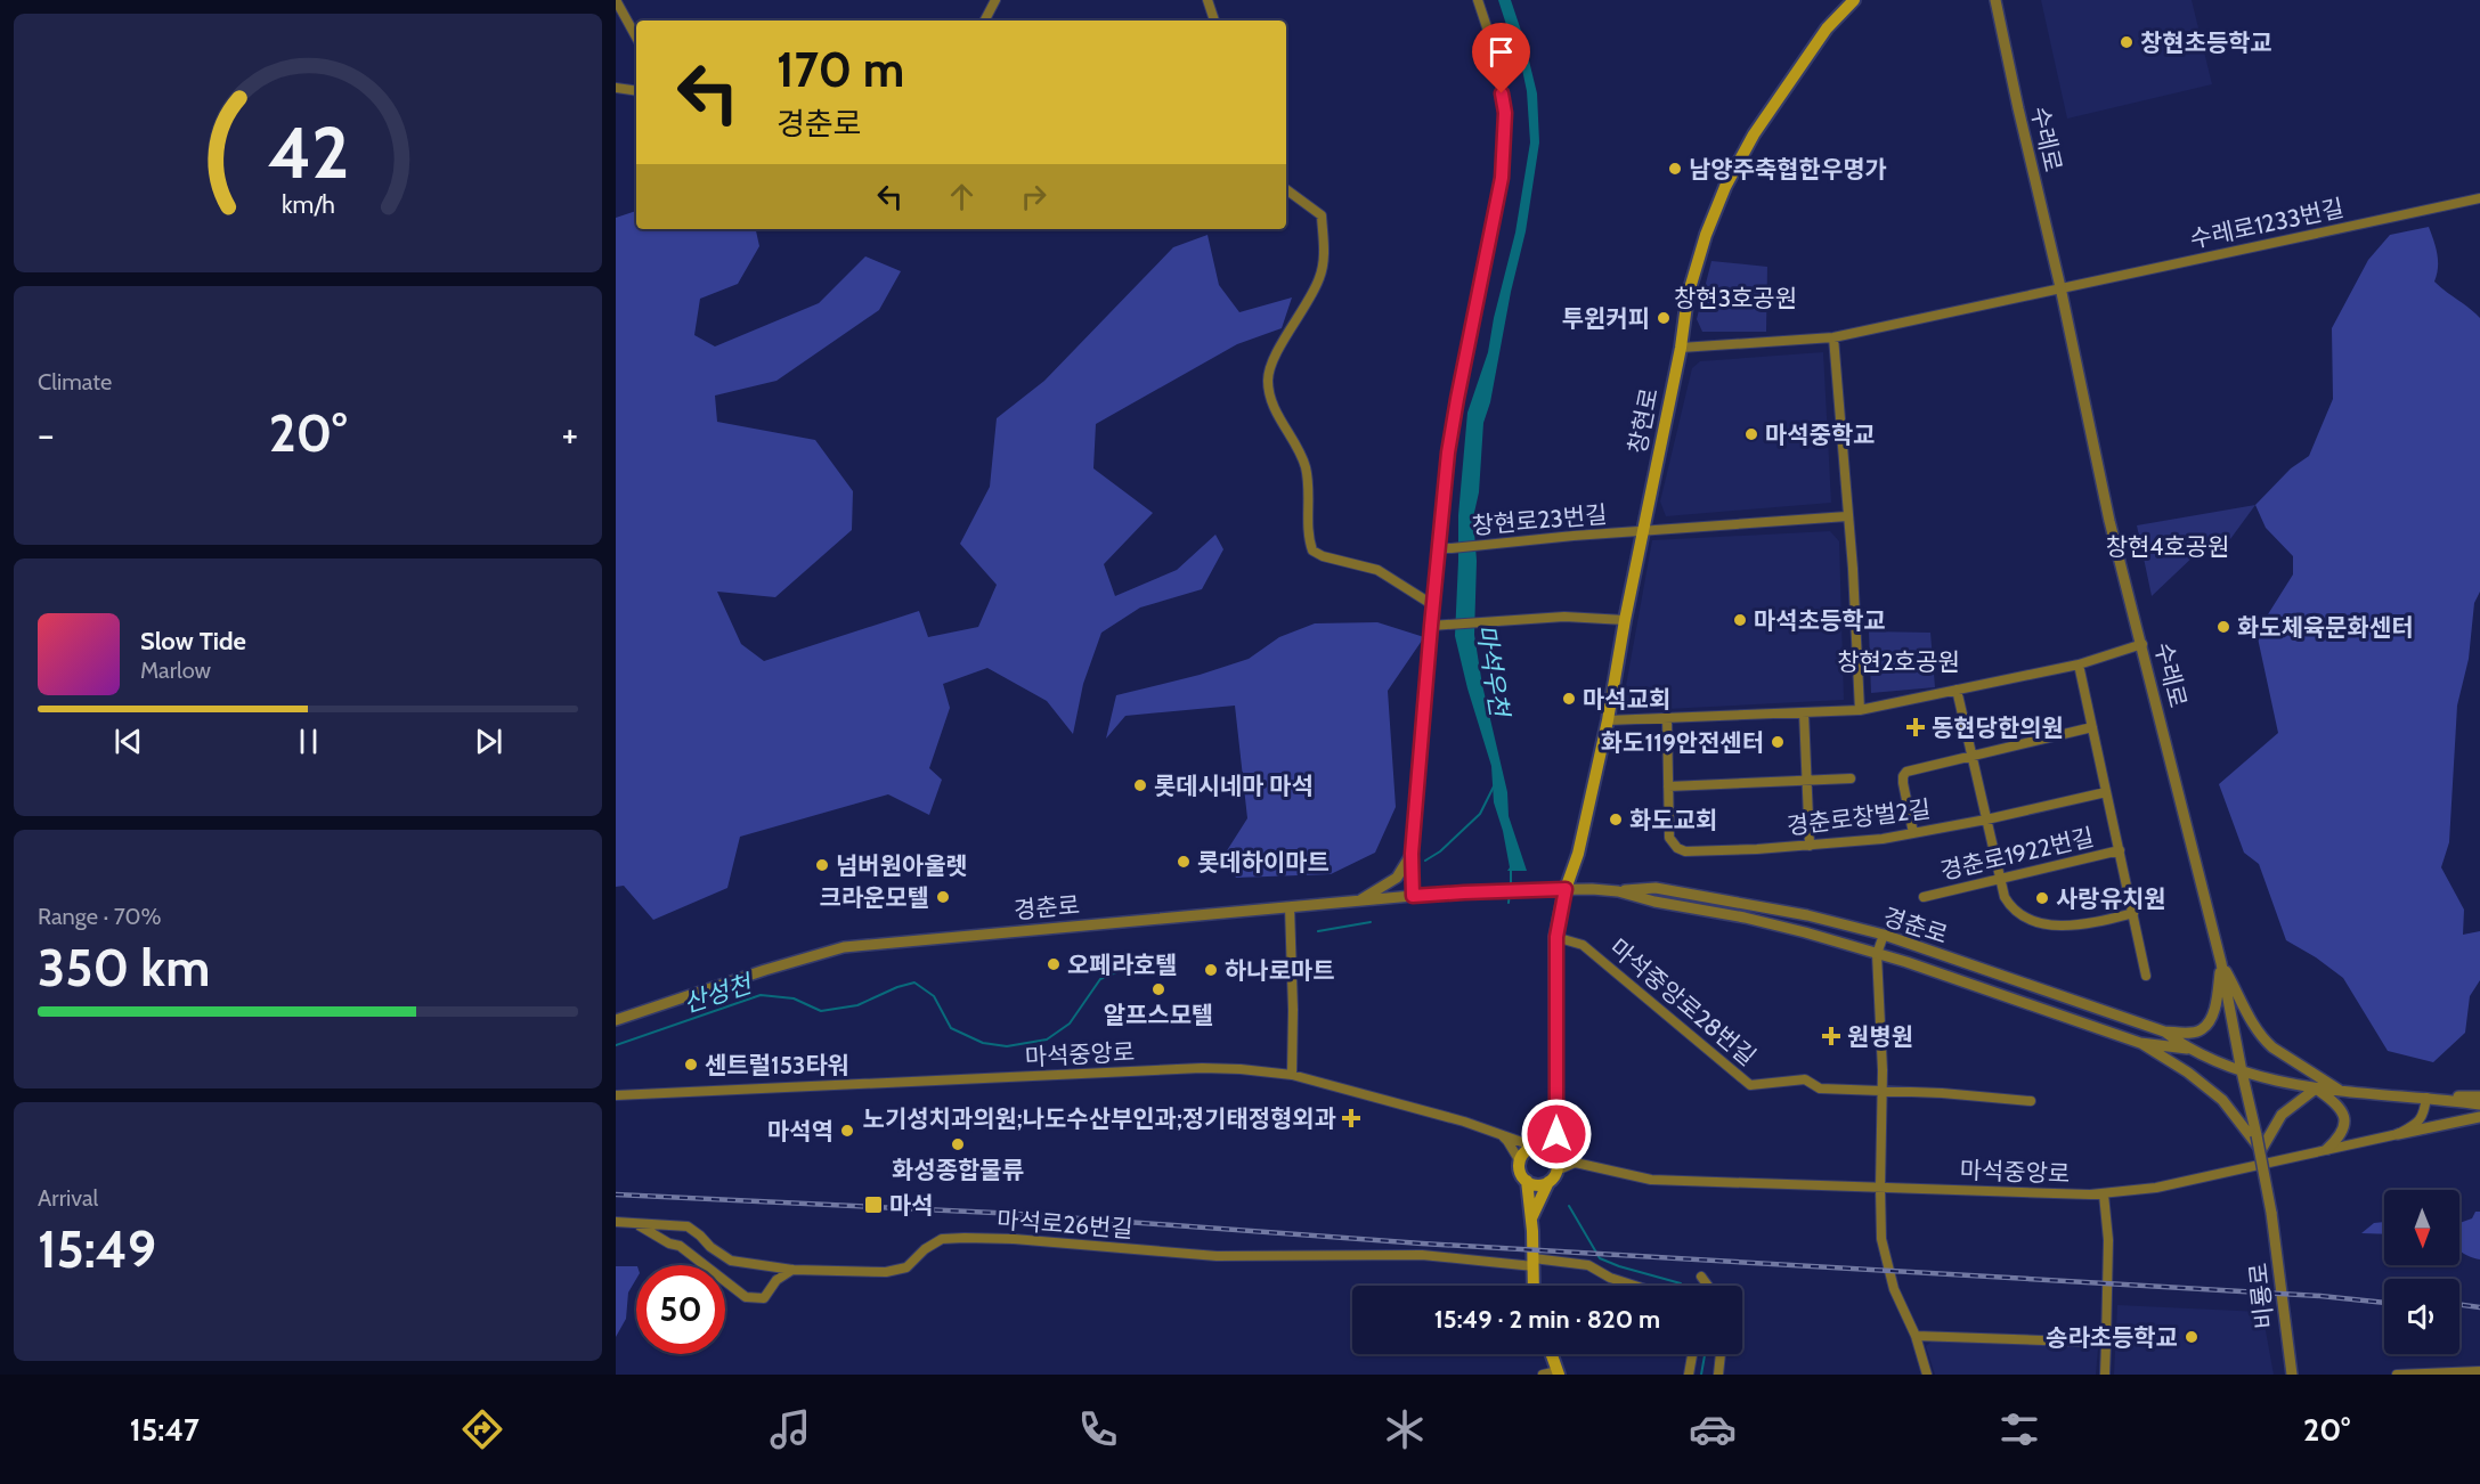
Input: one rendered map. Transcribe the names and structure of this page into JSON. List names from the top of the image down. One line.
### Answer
{"streets":{"main road":["창현로"],"street":["수레로","수레로1233번길","창현로23번길","경춘로창벌2길","경춘로1922번길","경춘로","마석중앙로28번길","마석중앙로","마석로26번길","비룡로"]},"crossings":[["수레로","수레로1233번길"],["수레로","경춘로"],["수레로","비룡로"],["창현로","창현로23번길"],["창현로","경춘로"],["창현로","마석중앙로28번길"],["창현로","마석중앙로"],["경춘로창벌2길","경춘로1922번길"],["경춘로","마석중앙로"],["경춘로","비룡로"]],"water":["마석우천","산성천"],"parks":["창현3호공원","창현4호공원","창현2호공원"],"places":{"other":["창현초등학교","남양주축협한우명가","투윈커피","마석중학교","마석초등학교","화도체육문화센터","마석교회","화도119안전센터","롯데시네마 마석","화도교회","롯데하이마트","넘버원아울렛","크라운모텔","사랑유치원","오페라호텔","하나로마트","알프스모텔","센트럴153타워","마석역","화성종합물류","송라초등학교"],"health":["동현당한의원","원병원","노기성치과의원;나도수산부인과;정기태정형외과"],"transit":["마석"]},"north":"bottom","page":{"turn":["170 m","경춘로"],"tile":["Climate",["Range · 70%","350 km"],["Arrival","15:49"]],"heat":["−","20°","+"],"song":["Slow Tide","Marlow"],"limit":"50","trip":"15:49 · 2 min · 820 m","tabs":["15:47","20°"],"gauge":["42","km/h"]}}
